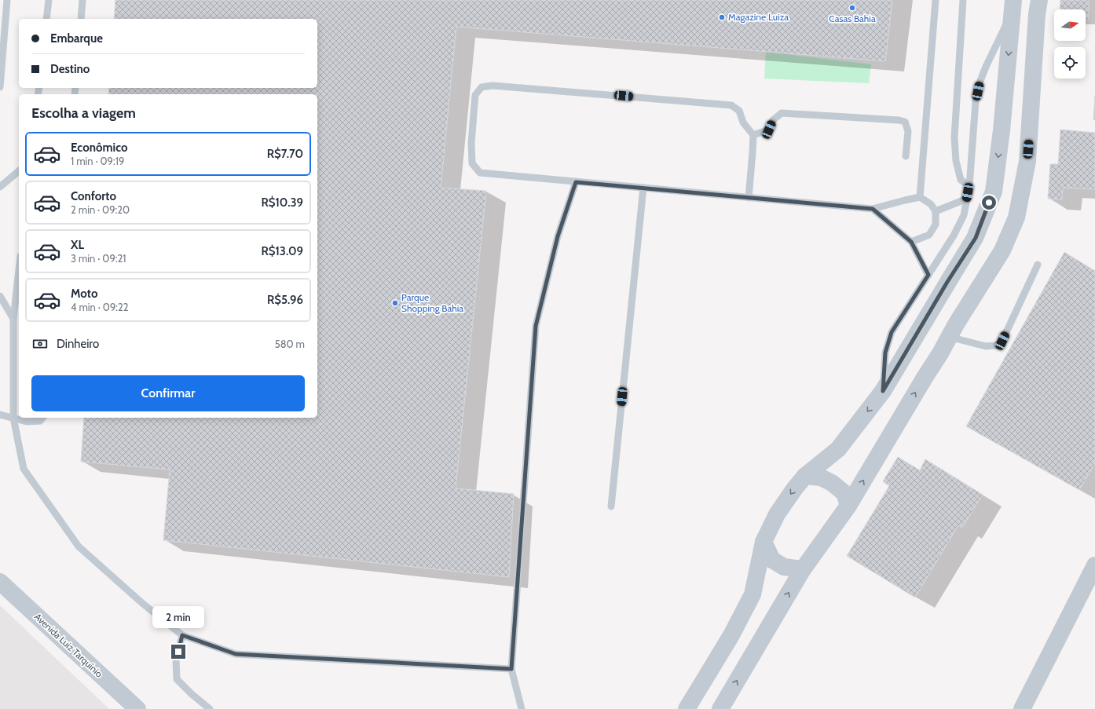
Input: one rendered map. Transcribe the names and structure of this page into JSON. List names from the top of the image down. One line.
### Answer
{"streets":{"street":["Avenida Luiz Tarquínio"]},"places":["Casas Bahia","Magazine Luiza","Parque Shopping Bahia"],"north":"right","page":{"banner":["Embarque","Destino"],"heading":"Escolha a viagem","list":[{"name":"Econômico","note":"1 min · 09:19","value":"R$7.70"},{"name":"Conforto","note":"2 min · 09:20","value":"R$10.39"},{"name":"XL","note":"3 min · 09:21","value":"R$13.09"},{"name":"Moto","note":"4 min · 09:22","value":"R$5.96"}],"pay":["Dinheiro","580 m"],"buttons":"Confirmar","bubble":"2 min"}}
